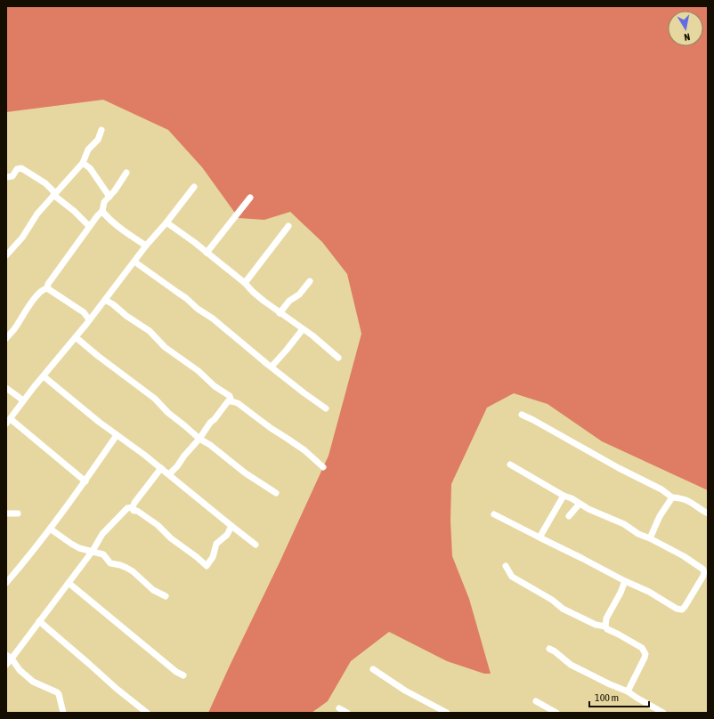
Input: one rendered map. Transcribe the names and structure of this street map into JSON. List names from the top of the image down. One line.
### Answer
{"scale_bar":"100 m","north":"bottom"}
